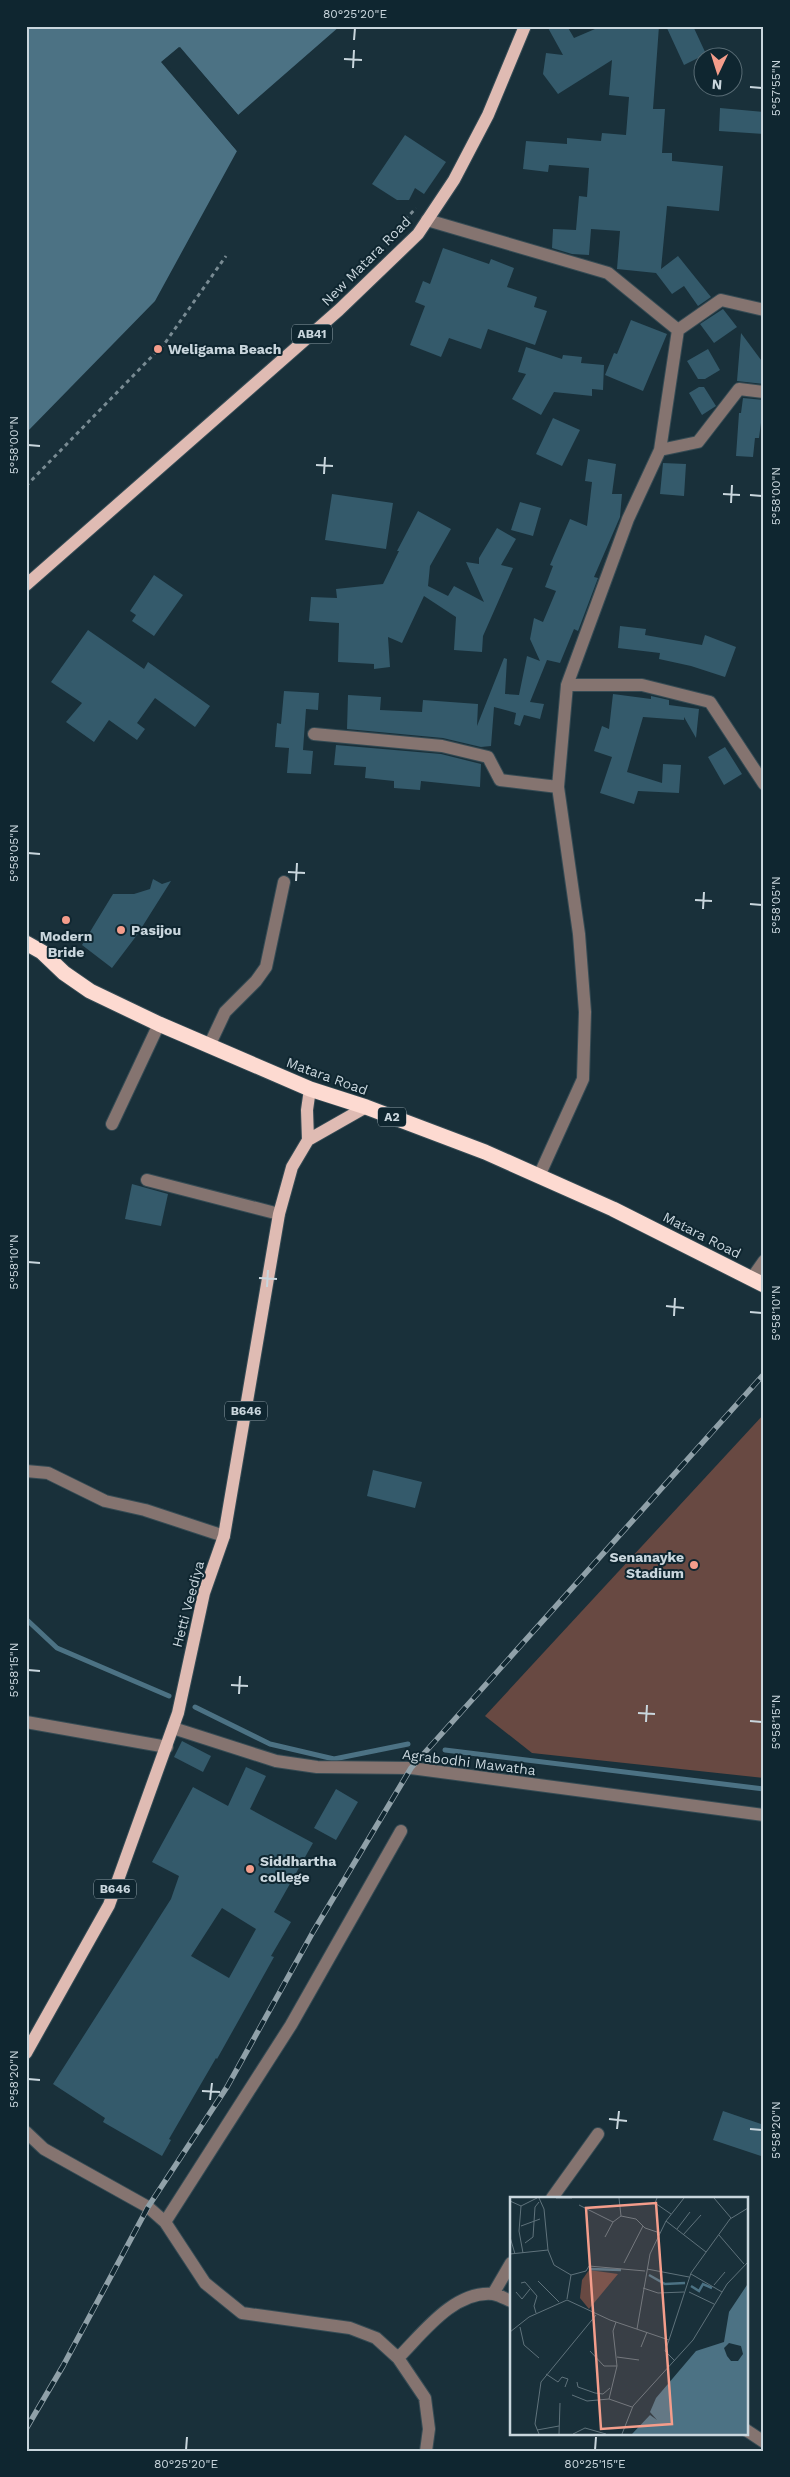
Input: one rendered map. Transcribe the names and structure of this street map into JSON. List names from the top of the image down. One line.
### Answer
{"streets":{"highway":["Matara Road","A2"],"main road":["New Matara Road","AB41","B646","Hetti Veediya"],"street":["Agrabodhi Mawatha"]},"crossings":[["Matara Road","Hetti Veediya"],["Hetti Veediya","Agrabodhi Mawatha"]],"places":["Weligama Beach","Modern Bride","Pasijou","Senanayke Stadium","Siddhartha college"],"north":"bottom","coordinates":["80°25'20\"E","5°57'55\"N","5°58'00\"N","5°58'05\"N","5°58'10\"N","5°58'15\"N","5°58'20\"N","80°25'15\"E"]}
